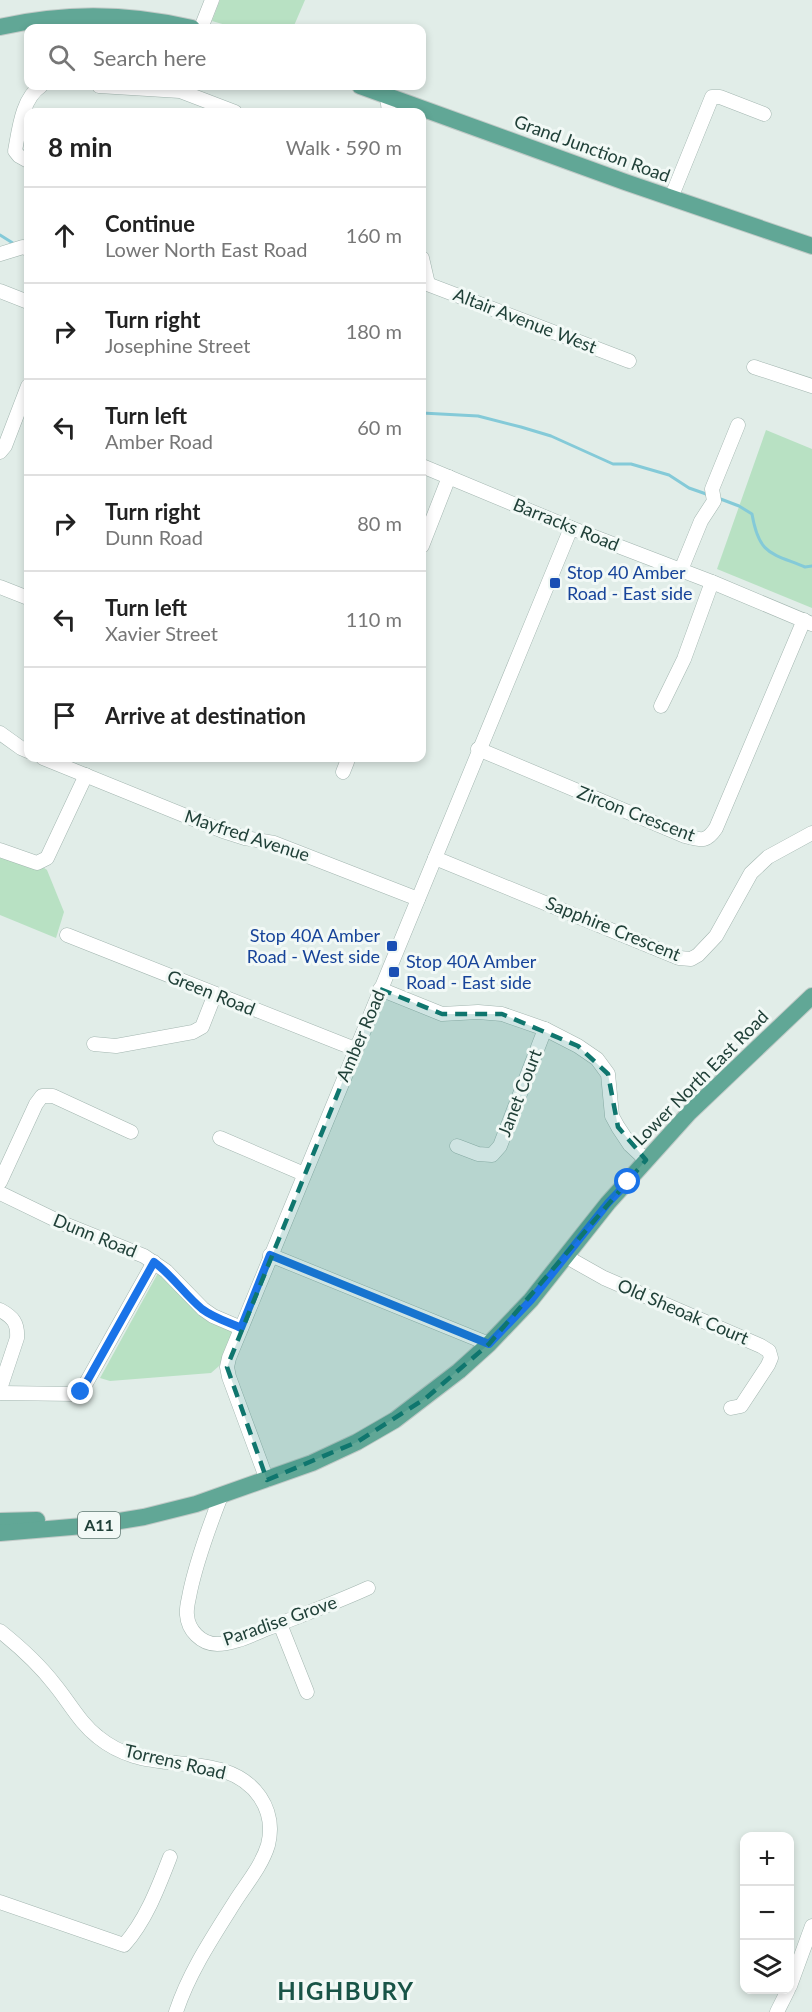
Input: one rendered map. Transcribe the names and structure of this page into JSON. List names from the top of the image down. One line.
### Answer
{"streets":{"main road":["Grand Junction Road","Lower North East Road","A11"],"street":["Altair Avenue West","Barracks Road","Zircon Crescent","Mayfred Avenue","Sapphire Crescent","Green Road","Amber Road","Janet Court","Dunn Road","Old Sheoak Court","Paradise Grove","Torrens Road"]},"crossings":[["Barracks Road","Zircon Crescent"],["Barracks Road","Amber Road"],["Zircon Crescent","Amber Road"],["Mayfred Avenue","Amber Road"],["Sapphire Crescent","Amber Road"],["Green Road","Amber Road"],["Amber Road","Lower North East Road"],["Amber Road","Dunn Road"],["Lower North East Road","Old Sheoak Court"],["Lower North East Road","Paradise Grove"]],"districts":["HIGHBURY"],"places":{"transit":["Stop 40 Amber Road - East side","Stop 40A Amber Road - West side","Stop 40A Amber Road - East side"]},"page":{"search":"Search here","heading":["8 min","Walk · 590 m"],"list":[["Continue","Lower North East Road","160 m"],["Turn right","Josephine Street","180 m"],["Turn left","Amber Road","60 m"],["Turn right","Dunn Road","80 m"],["Turn left","Xavier Street","110 m"],"Arrive at destination"],"map_buttons":["+","−"]}}
